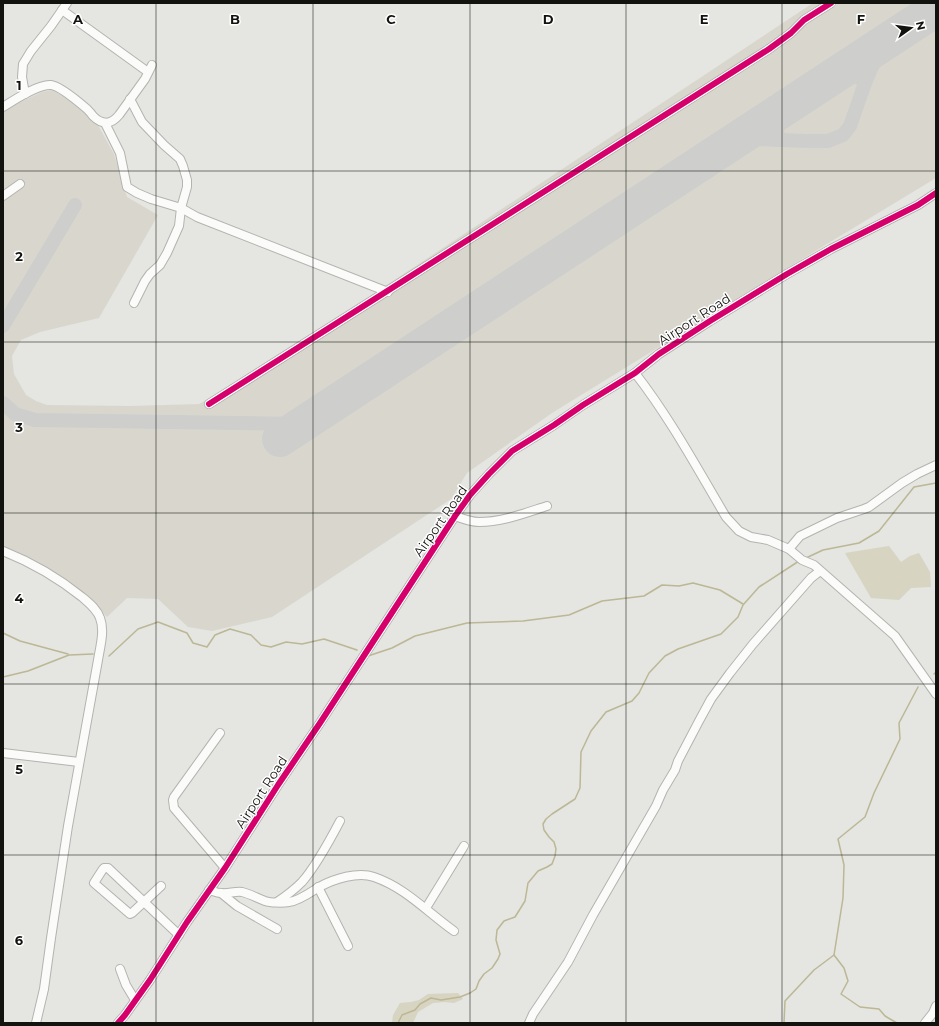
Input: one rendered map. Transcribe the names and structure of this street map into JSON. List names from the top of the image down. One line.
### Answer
{"streets":{"street":["Airport Road"]},"north":"right","grid":{"columns":["A","B","C","D","E","F"],"rows":["1","2","3","4","5","6"]}}
